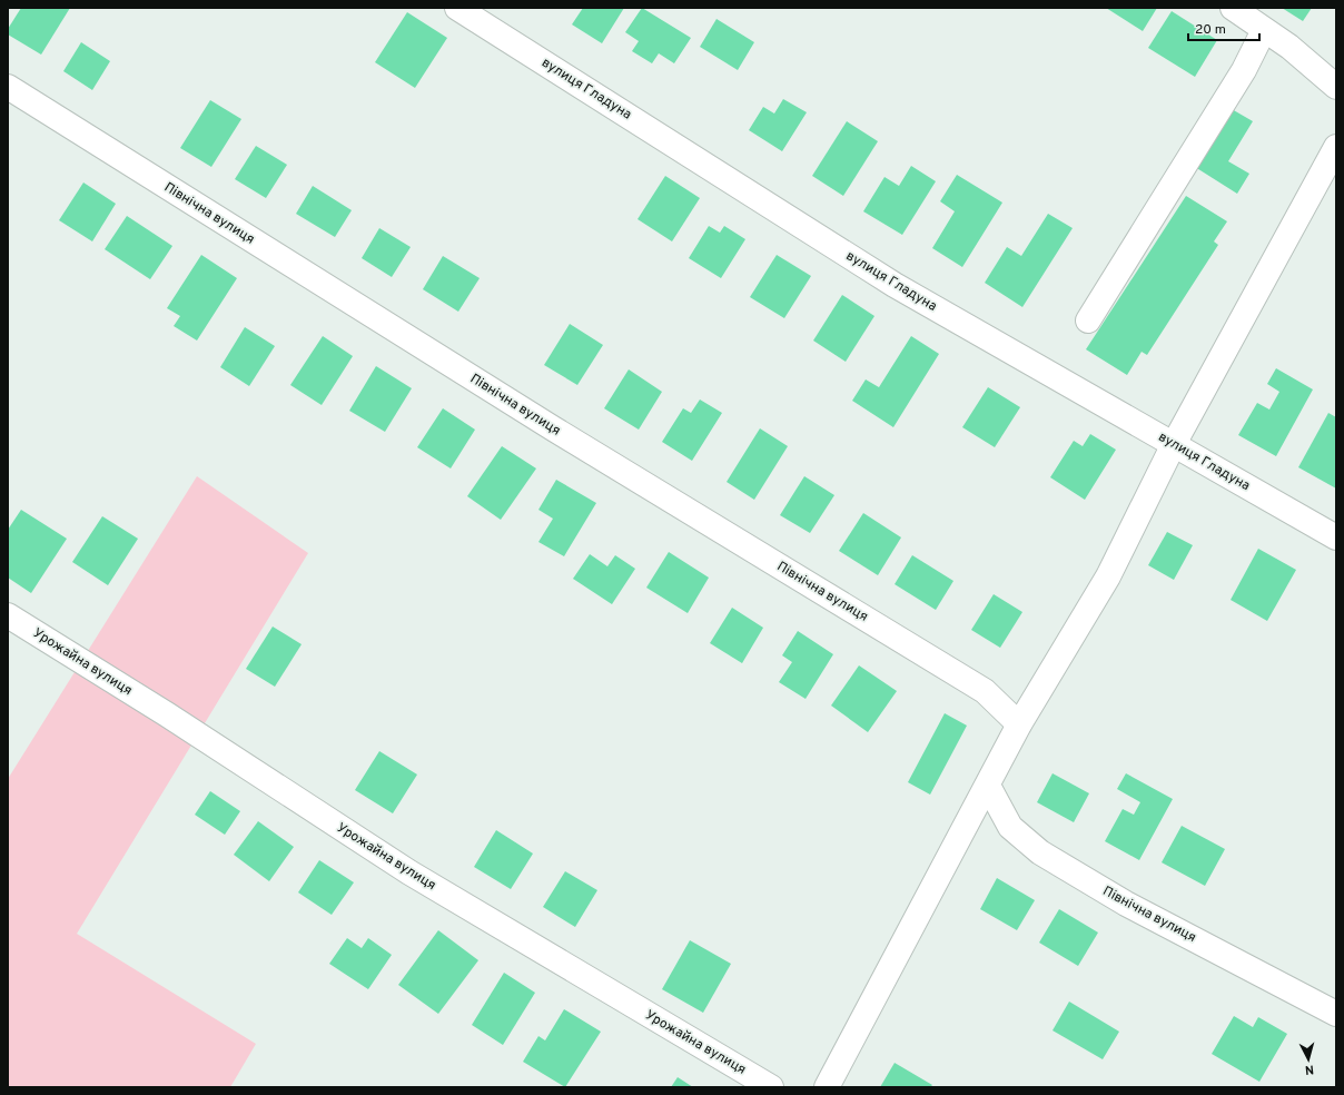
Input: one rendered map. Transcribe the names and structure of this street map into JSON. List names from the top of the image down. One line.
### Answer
{"streets":{"street":["вулиця Гладуна","Північна вулиця","Урожайна вулиця"]},"scale_bar":"20 m","north":"bottom"}
